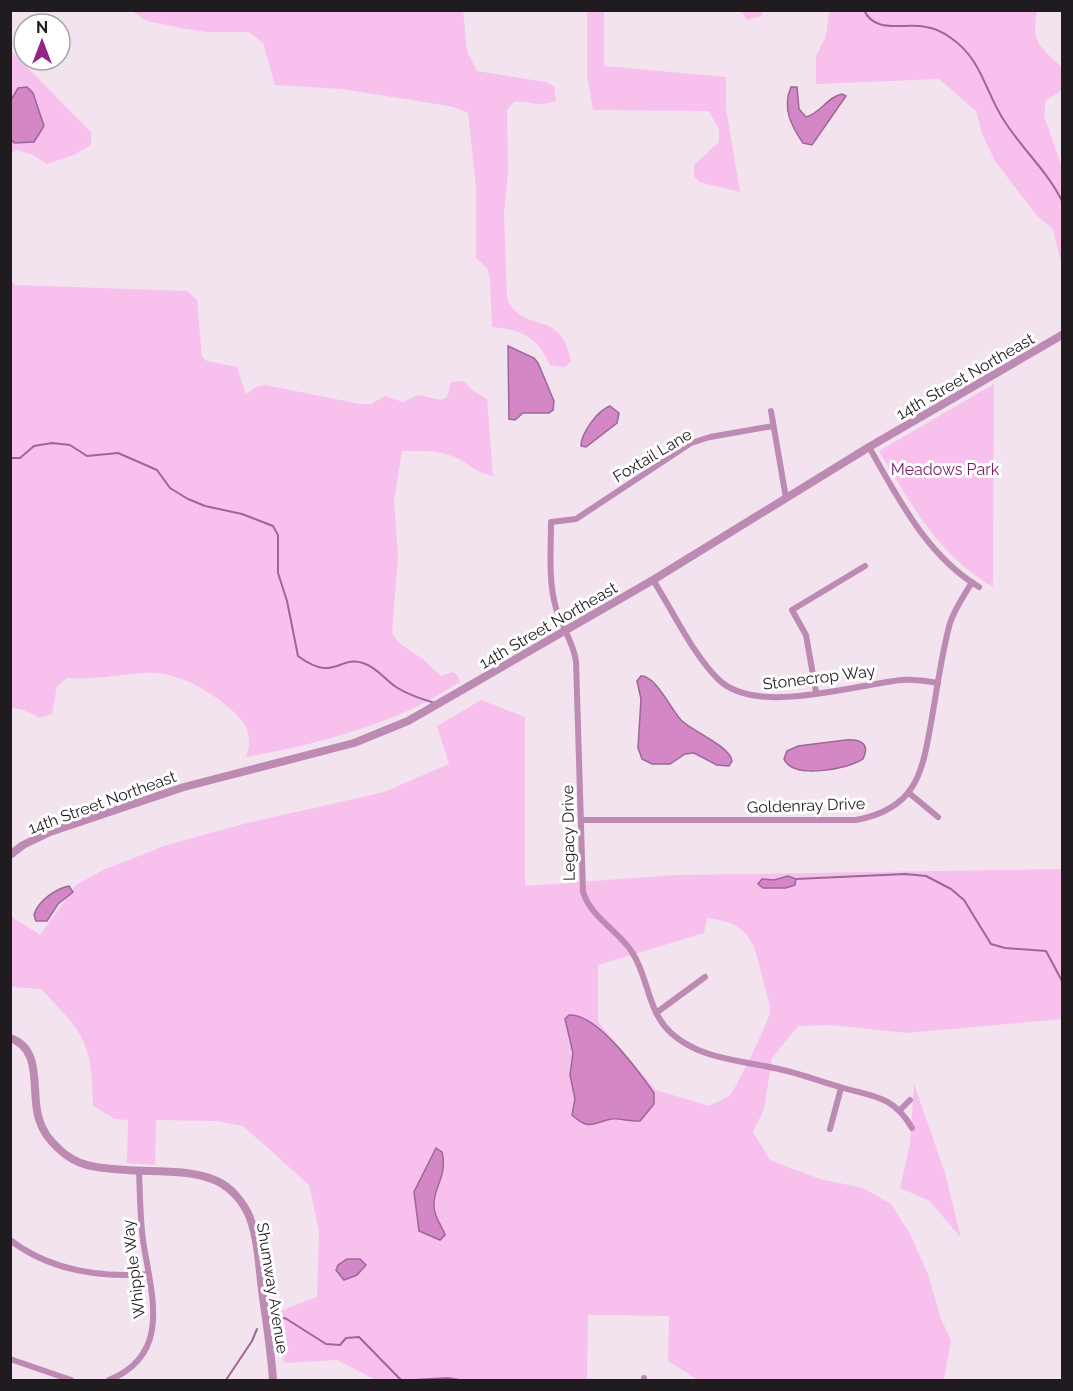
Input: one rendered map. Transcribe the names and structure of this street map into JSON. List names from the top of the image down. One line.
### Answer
{"streets":{"street":["14th Street Northeast","Foxtail Lane","Stonecrop Way","Goldenray Drive","Legacy Drive","Whipple Way","Shumway Avenue"]},"crossings":[["14th Street Northeast","Stonecrop Way"],["14th Street Northeast","Legacy Drive"],["Foxtail Lane","Legacy Drive"],["Stonecrop Way","Goldenray Drive"],["Goldenray Drive","Legacy Drive"],["Whipple Way","Shumway Avenue"]],"parks":["Meadows Park"],"north":"top"}
